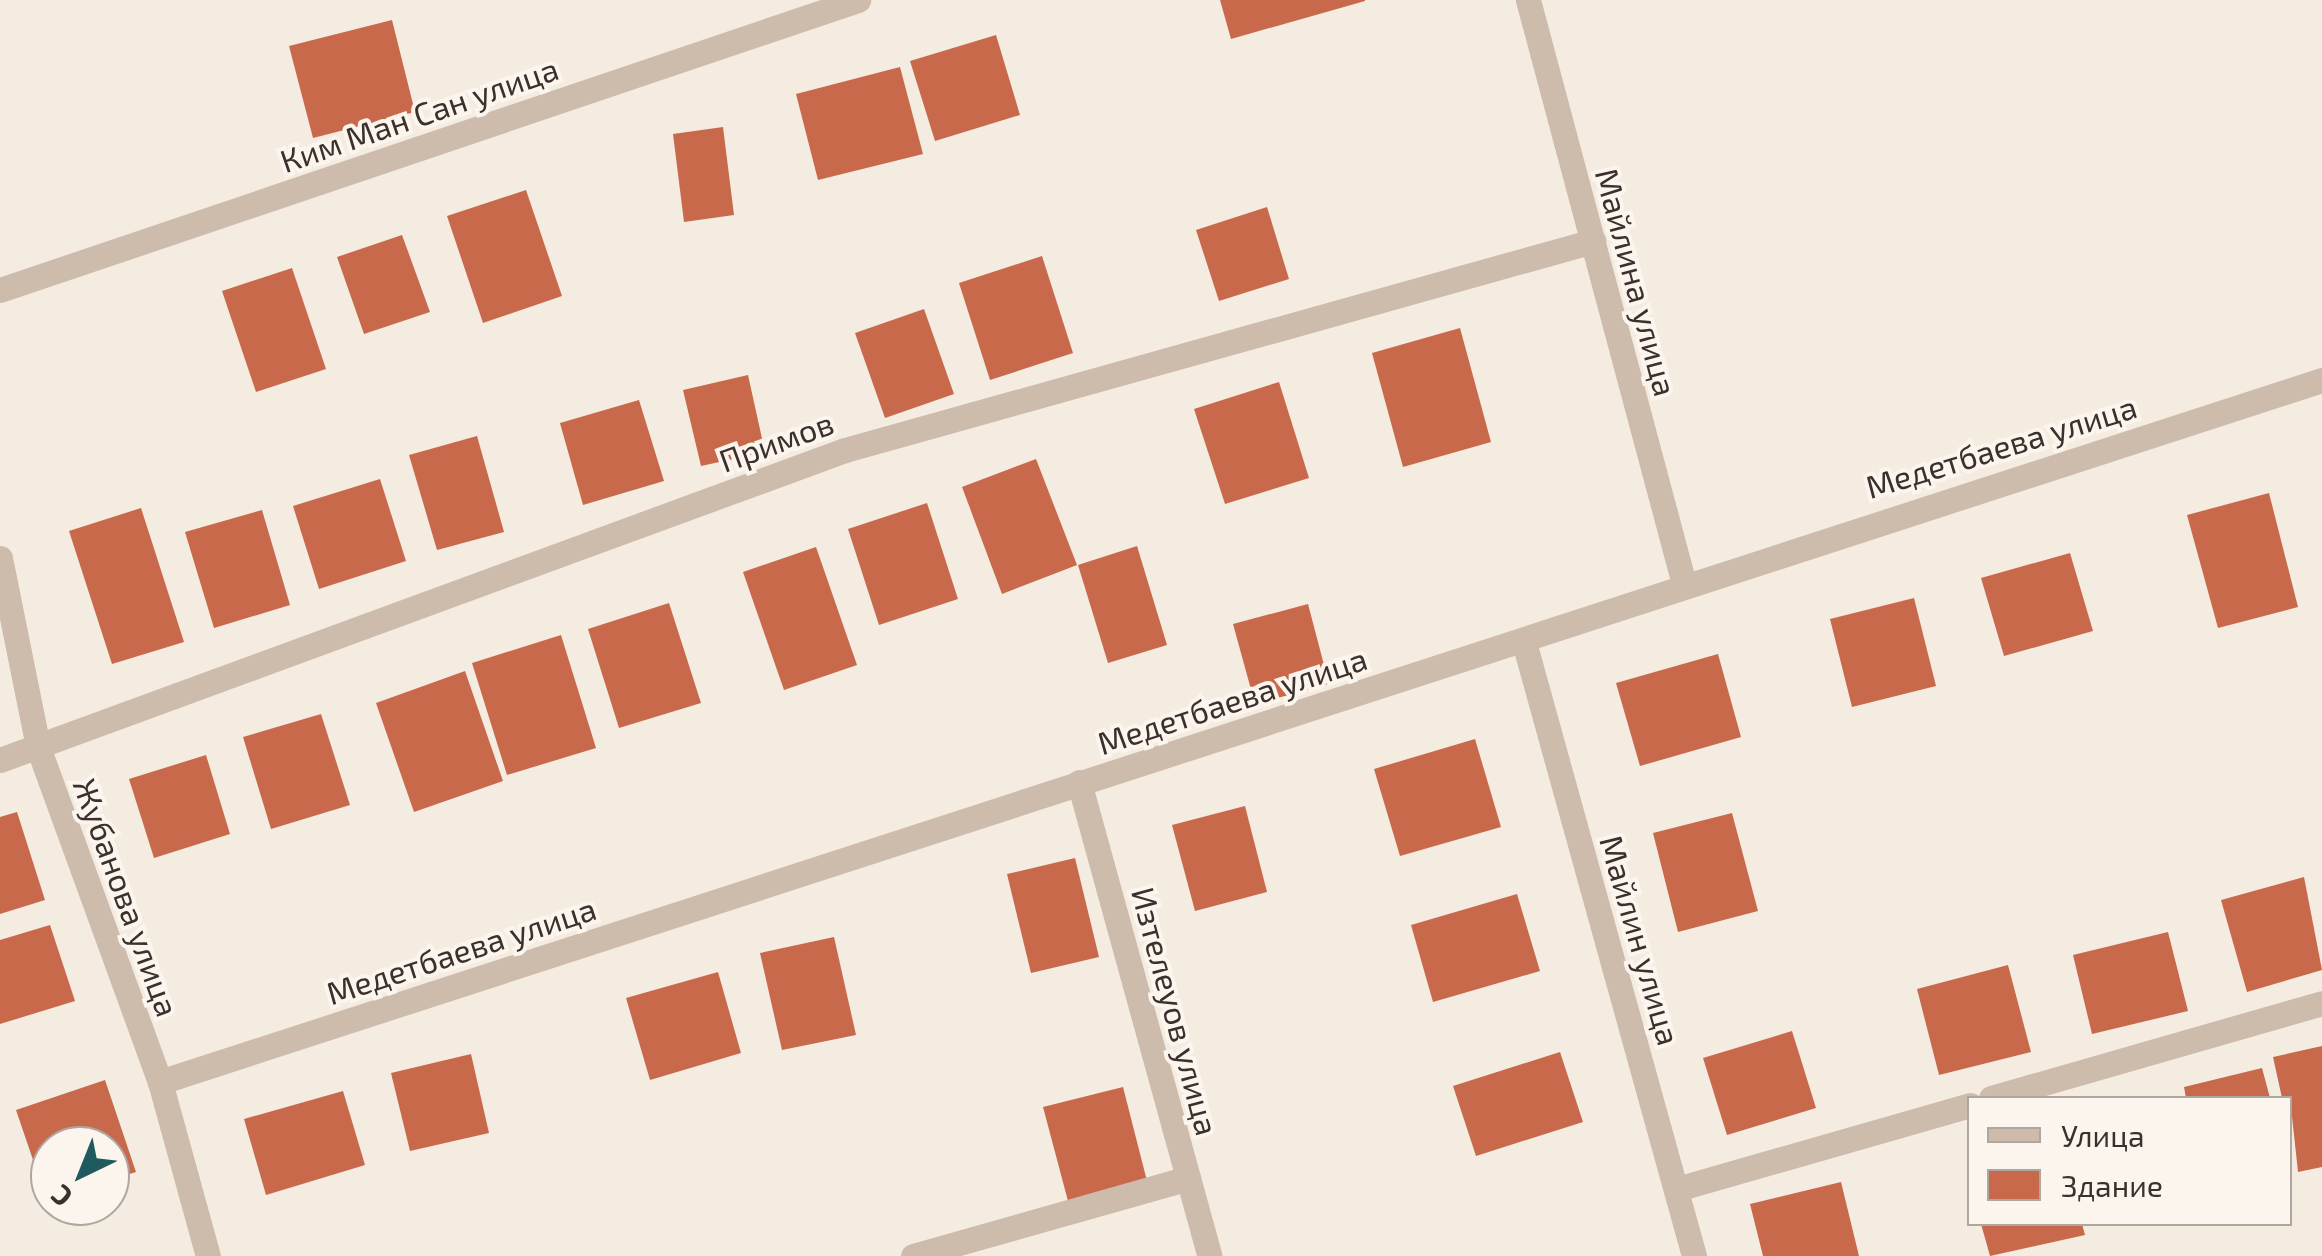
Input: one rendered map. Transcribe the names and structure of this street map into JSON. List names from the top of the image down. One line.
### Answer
{"streets":{"street":["Ким Ман Сан улица","Майлина улица","Примов","Медетбаева улица","Жубанова улица","Майлин улица","Изтелеуов улица"]},"crossings":[["Майлина улица","Примов"],["Майлина улица","Медетбаева улица"],["Примов","Жубанова улица"],["Медетбаева улица","Жубанова улица"],["Медетбаева улица","Майлин улица"],["Медетбаева улица","Изтелеуов улица"]],"legend":["Улица","Здание"],"north":"bottom left"}
